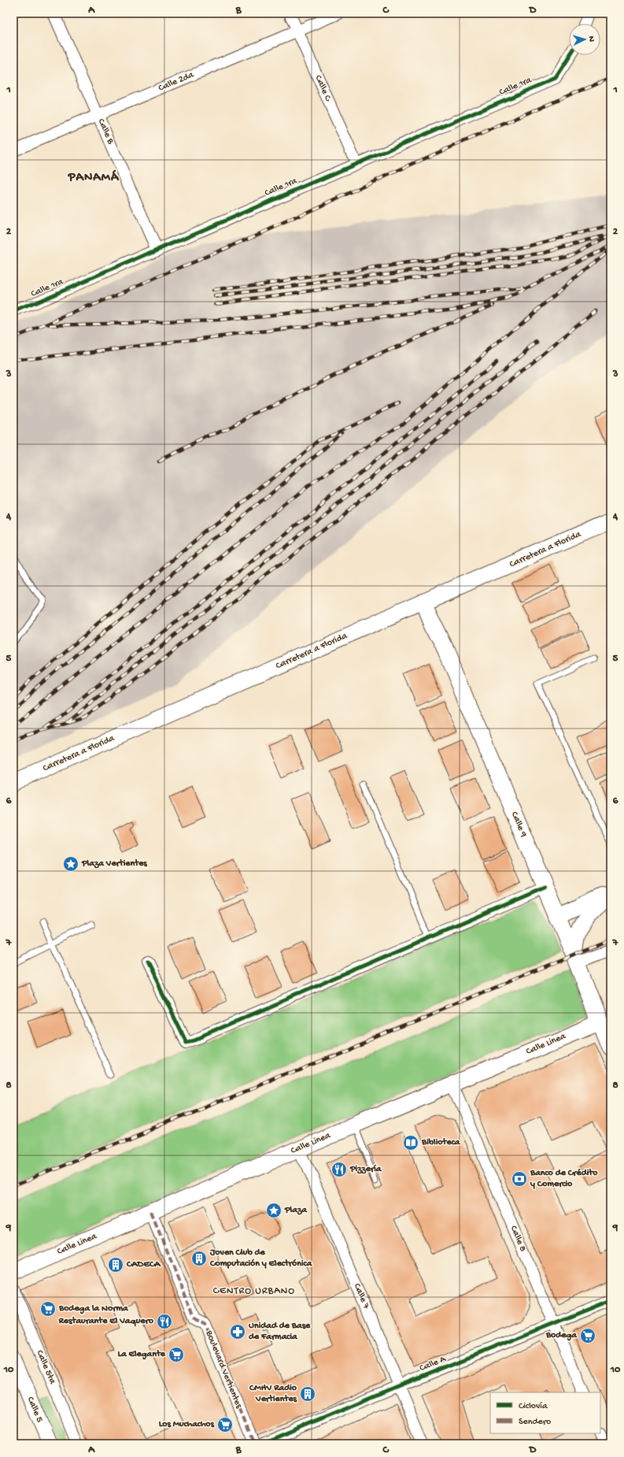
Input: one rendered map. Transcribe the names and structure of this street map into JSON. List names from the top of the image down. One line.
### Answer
{"streets":{"main road":["Carretera a Florida","Calle 9","Calle Linea","Calle 5"],"street":["Calle 2da","Calle 1ra","Calle C","Calle B","Calle 8","Calle 7","Calle A","Calle 5ta","Boulevard Vertientes"]},"crossings":[["Calle 2da","Calle C"],["Calle 2da","Calle B"],["Calle 1ra","Calle C"],["Calle 1ra","Calle B"],["Carretera a Florida","Calle 9"],["Calle 9","Calle Linea"],["Calle Linea","Calle 8"],["Calle Linea","Calle 7"],["Calle Linea","Boulevard Vertientes"],["Calle 8","Calle A"],["Calle 7","Calle A"]],"districts":["PANAMÁ","CENTRO URBANO"],"places":{"place":["Plaza Vertientes","Plaza"],"library":["Biblioteca"],"restaurant":["Pizzería","Restaurante El Vaquero"],"bank":["Banco de Crédito y Comercio"],"building":["Joven Club de Computación y Electrónica","CADECA","CMHV Radio Vertientes"],"supermarket":["Bodega la Norma","Bodega","La Elegante","Los Muchachos"],"pharmacy":["Unidad de Base de Farmacia"]},"legend":["Ciclovía","Sendero"],"north":"right","grid":{"columns":["A","B","C","D"],"rows":["1","2","3","4","5","6","7","8","9","10"]}}
